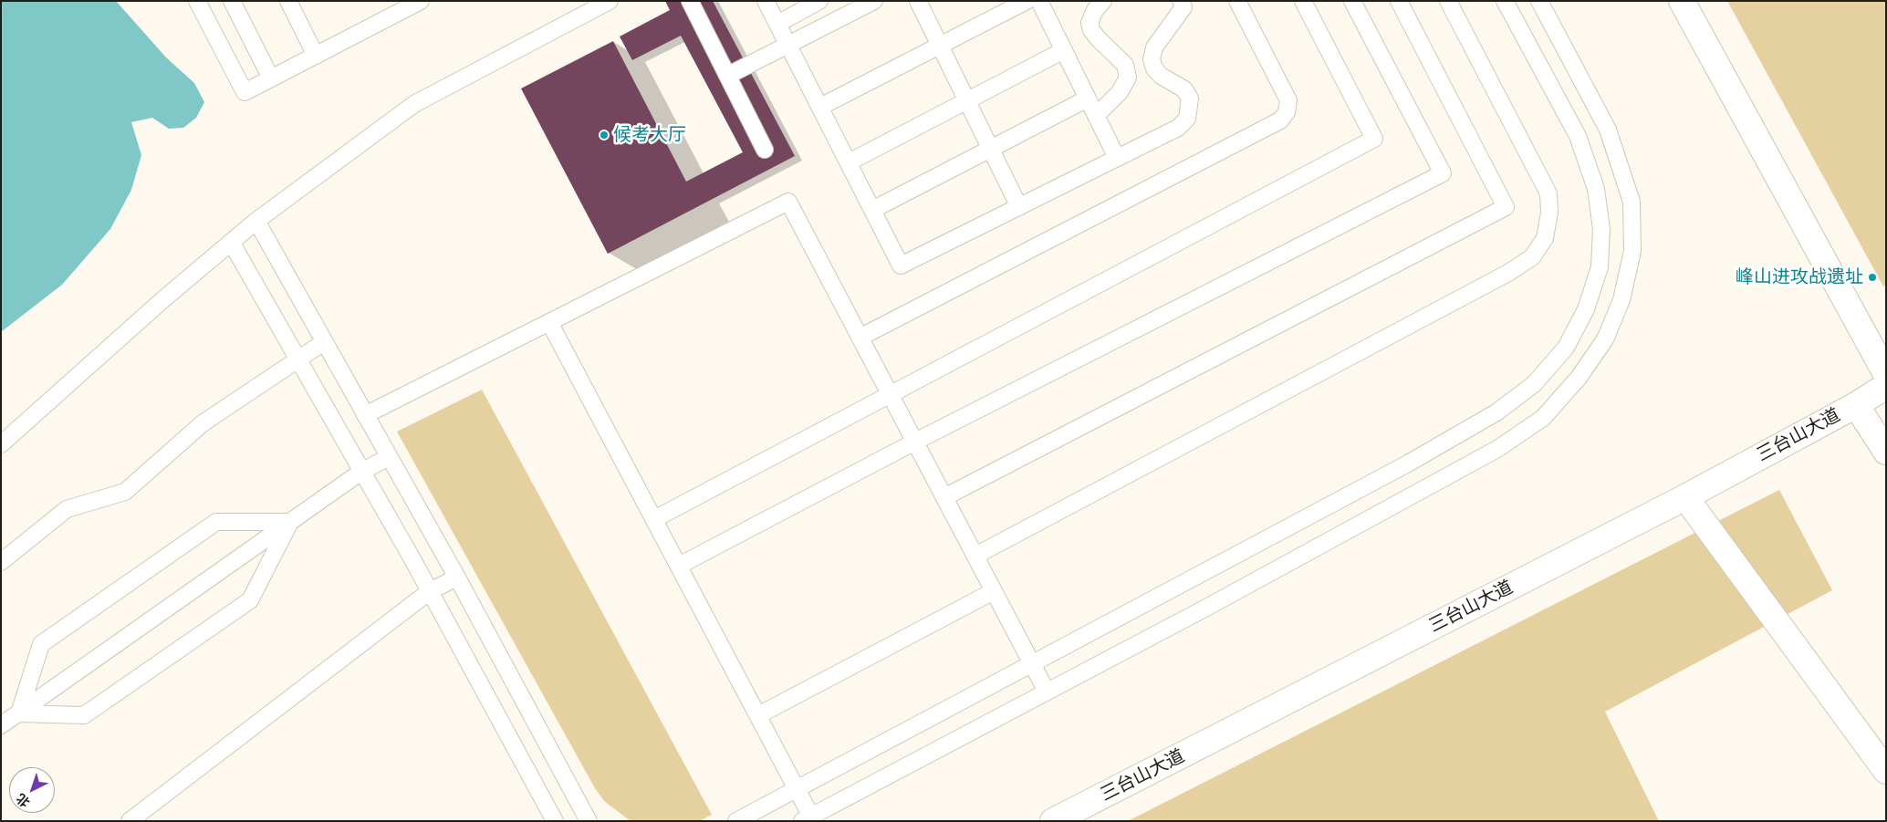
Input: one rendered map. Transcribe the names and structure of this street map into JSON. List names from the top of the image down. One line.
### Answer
{"streets":{"main road":["三台山大道"]},"places":["候考大厅","峰山进攻战遗址"],"north":"bottom left"}
